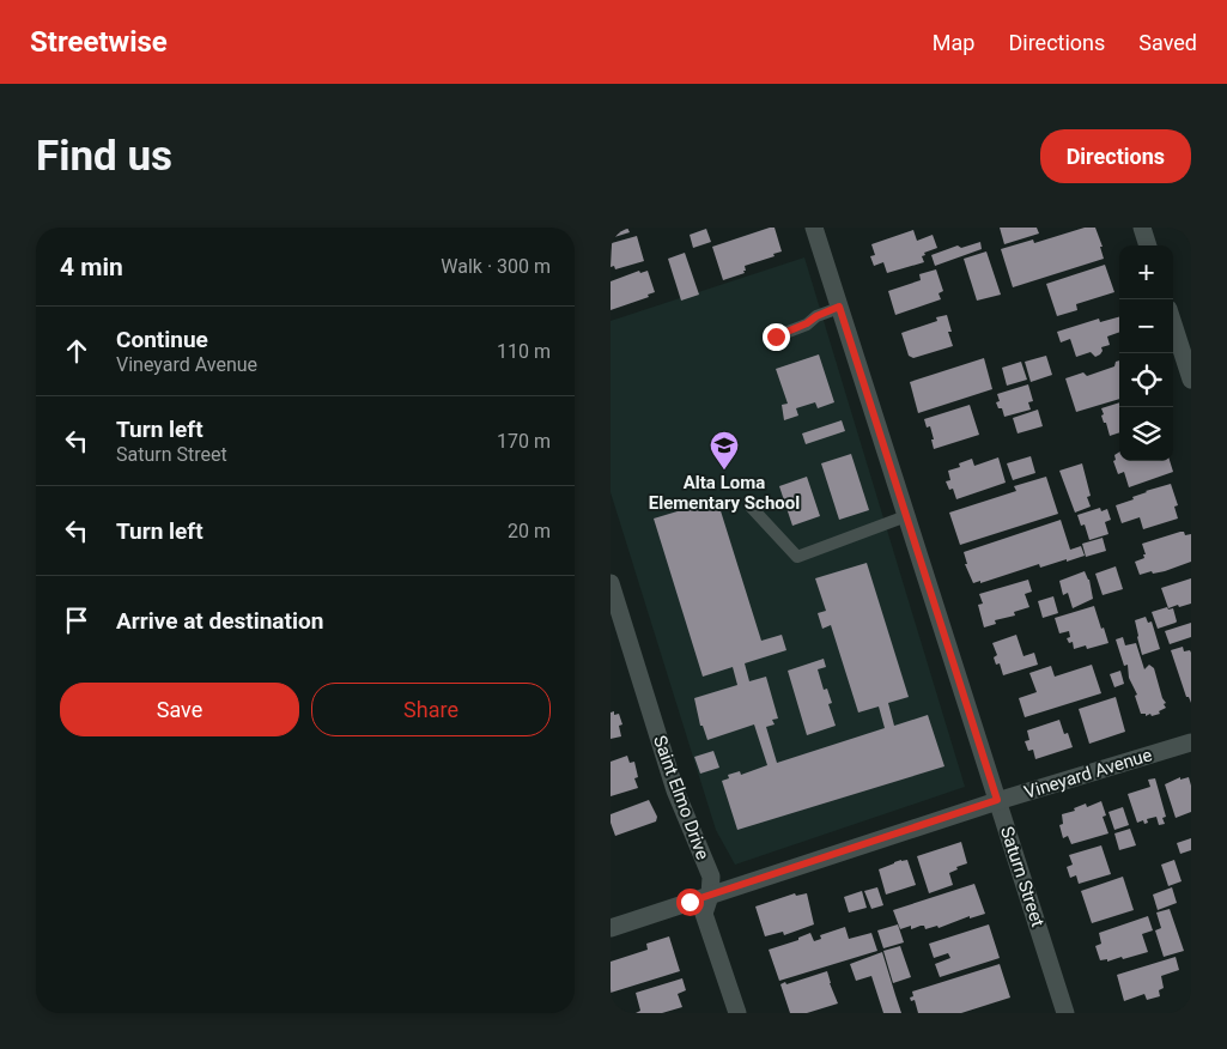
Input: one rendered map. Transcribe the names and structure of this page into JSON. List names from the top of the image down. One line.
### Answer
{"streets":{"street":["Vineyard Avenue","Saint Elmo Drive","Saturn Street"]},"crossings":[["Vineyard Avenue","Saint Elmo Drive"],["Vineyard Avenue","Saturn Street"]],"places":{"school or university":["Alta Loma Elementary School"]},"page":{"header":"Streetwise","nav":["Map","Directions","Saved"],"buttons":["Directions",["Save","Share"]],"title":"Find us","heading":["4 min","Walk · 300 m"],"map_buttons":["+","−"],"list":[["Continue","Vineyard Avenue","110 m"],["Turn left","Saturn Street","170 m"],["Turn left","20 m"],"Arrive at destination"]}}
